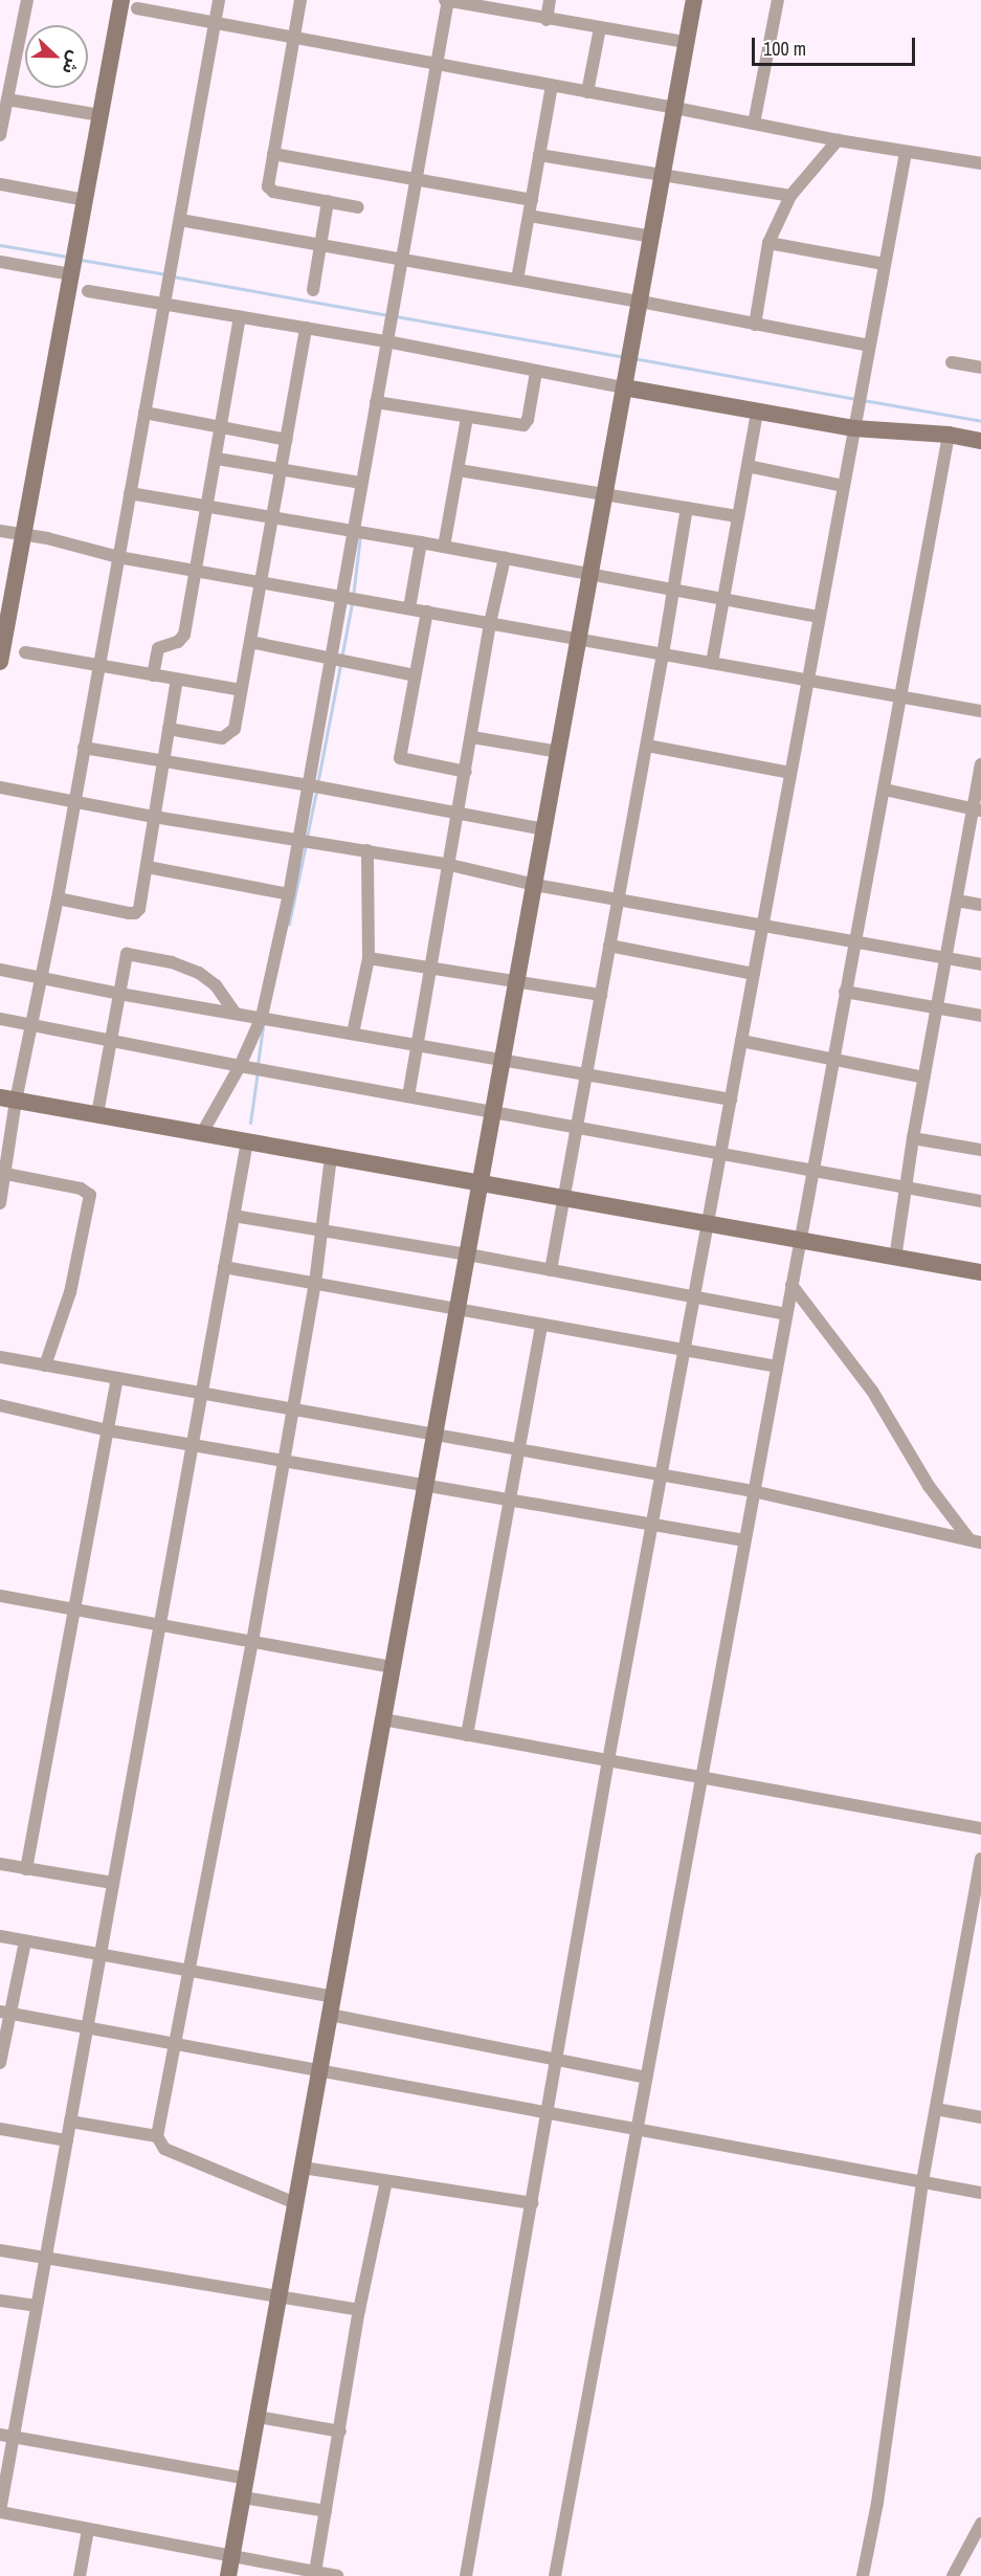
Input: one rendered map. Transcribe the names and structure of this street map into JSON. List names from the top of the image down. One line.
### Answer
{"scale_bar":"100 m","north":"right"}
